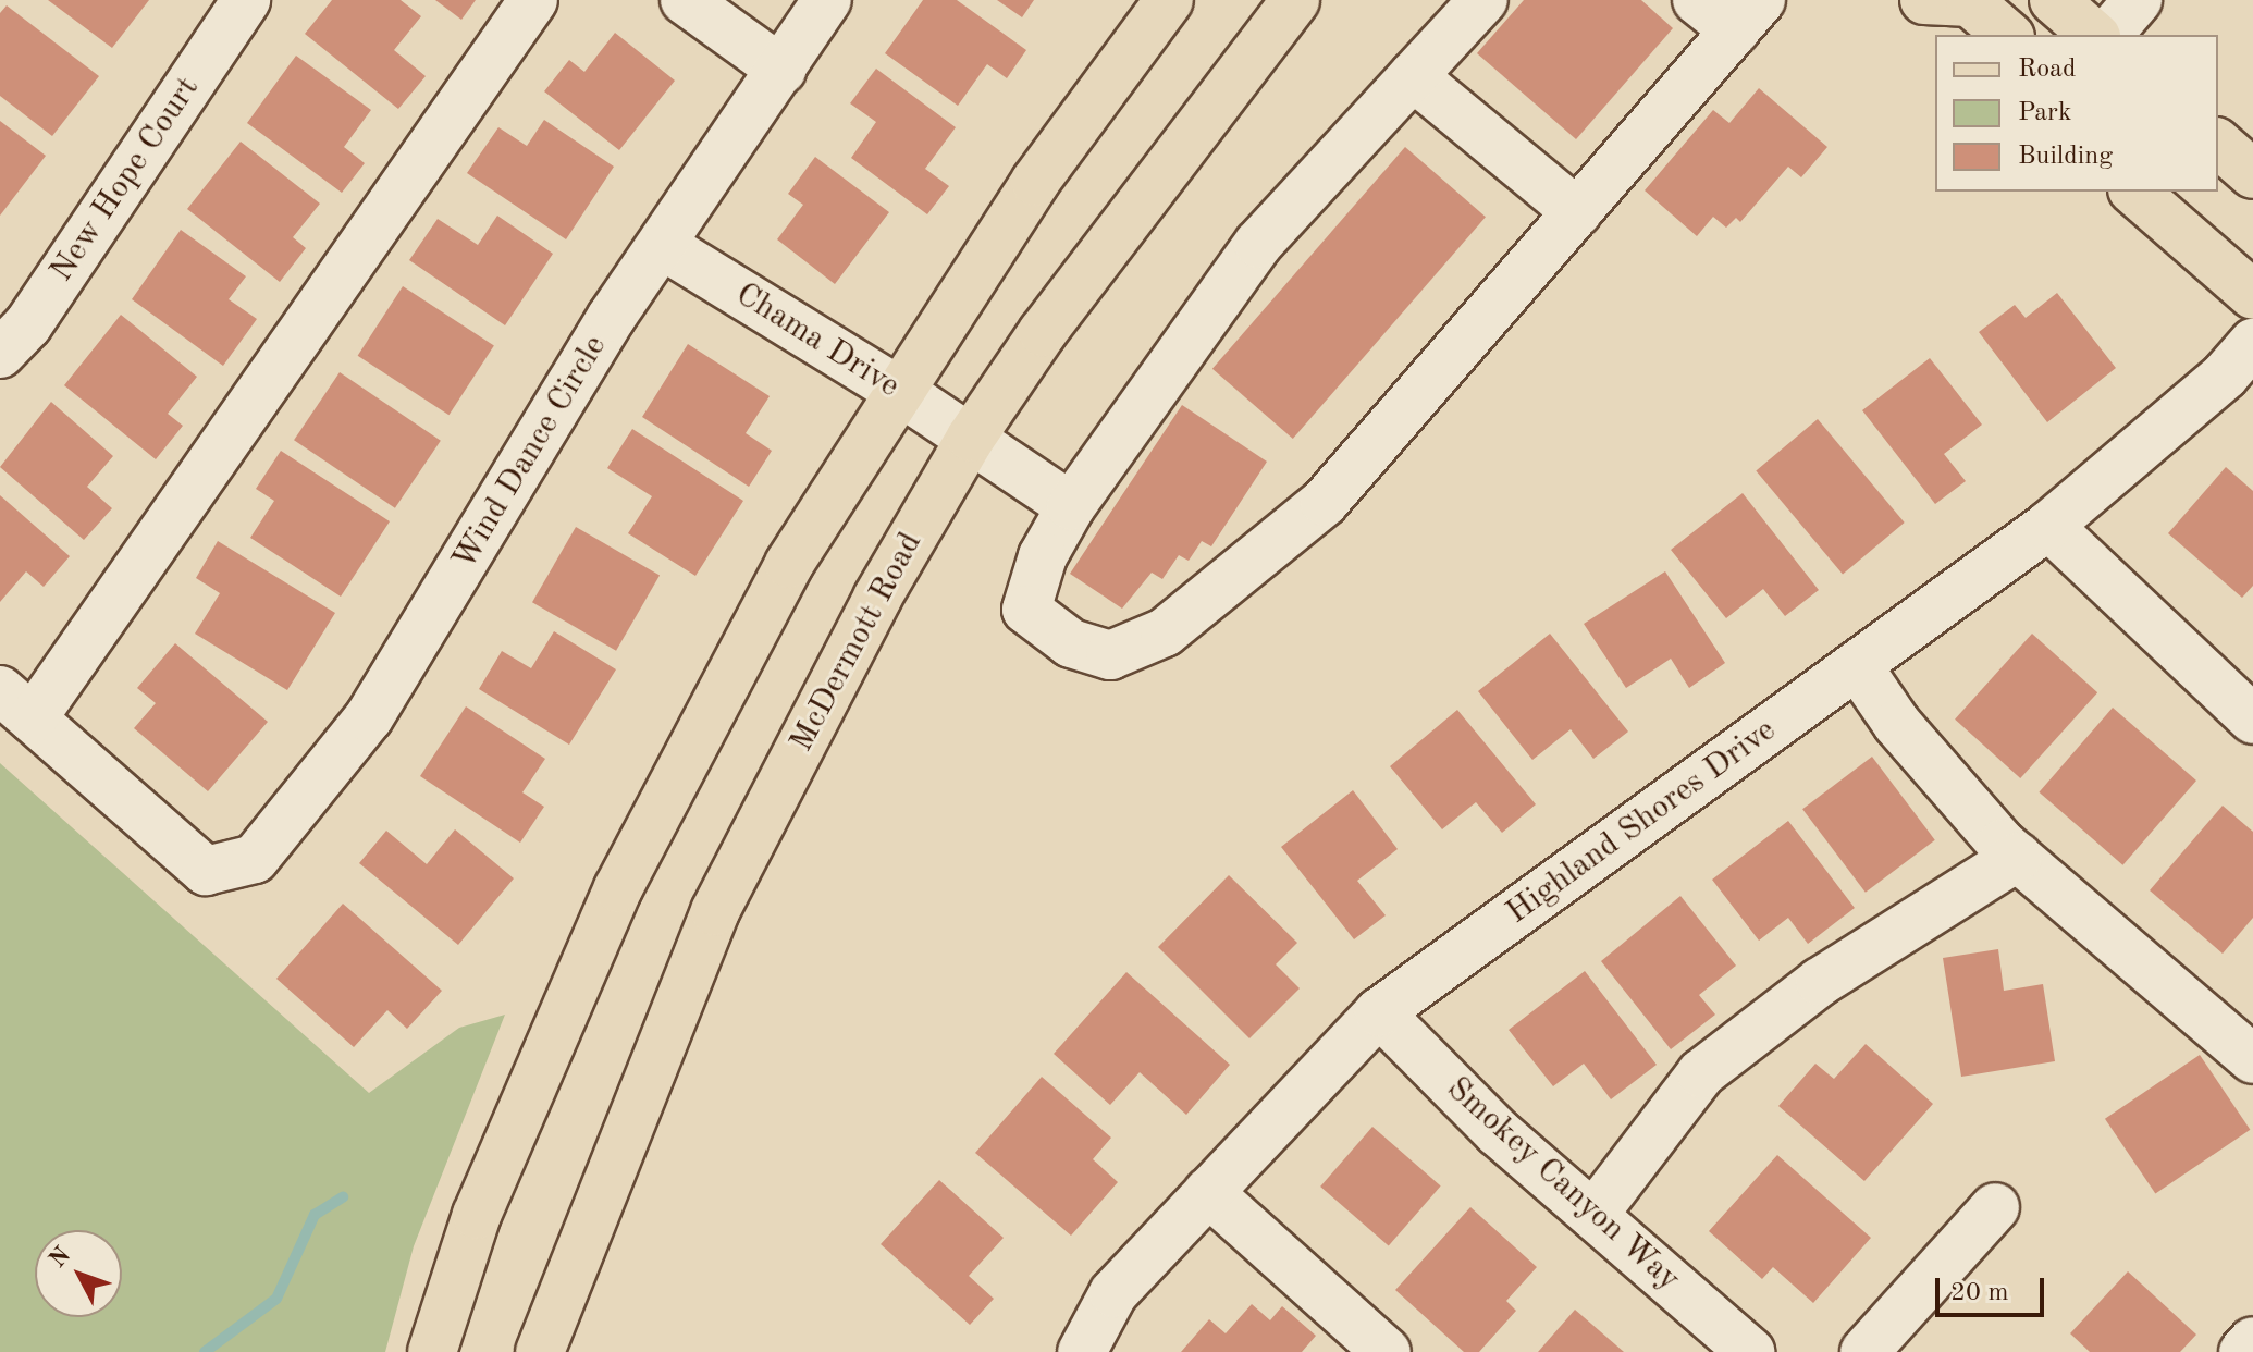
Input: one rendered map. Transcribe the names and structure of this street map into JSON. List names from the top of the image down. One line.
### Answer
{"streets":{"main road":["McDermott Road"],"street":["New Hope Court","Chama Drive","Wind Dance Circle","Highland Shores Drive","Smokey Canyon Way"]},"crossings":[["Chama Drive","Wind Dance Circle"],["Chama Drive","McDermott Road"],["Highland Shores Drive","Smokey Canyon Way"]],"legend":["Road","Park","Building"],"scale_bar":"20 m","north":"top left"}
